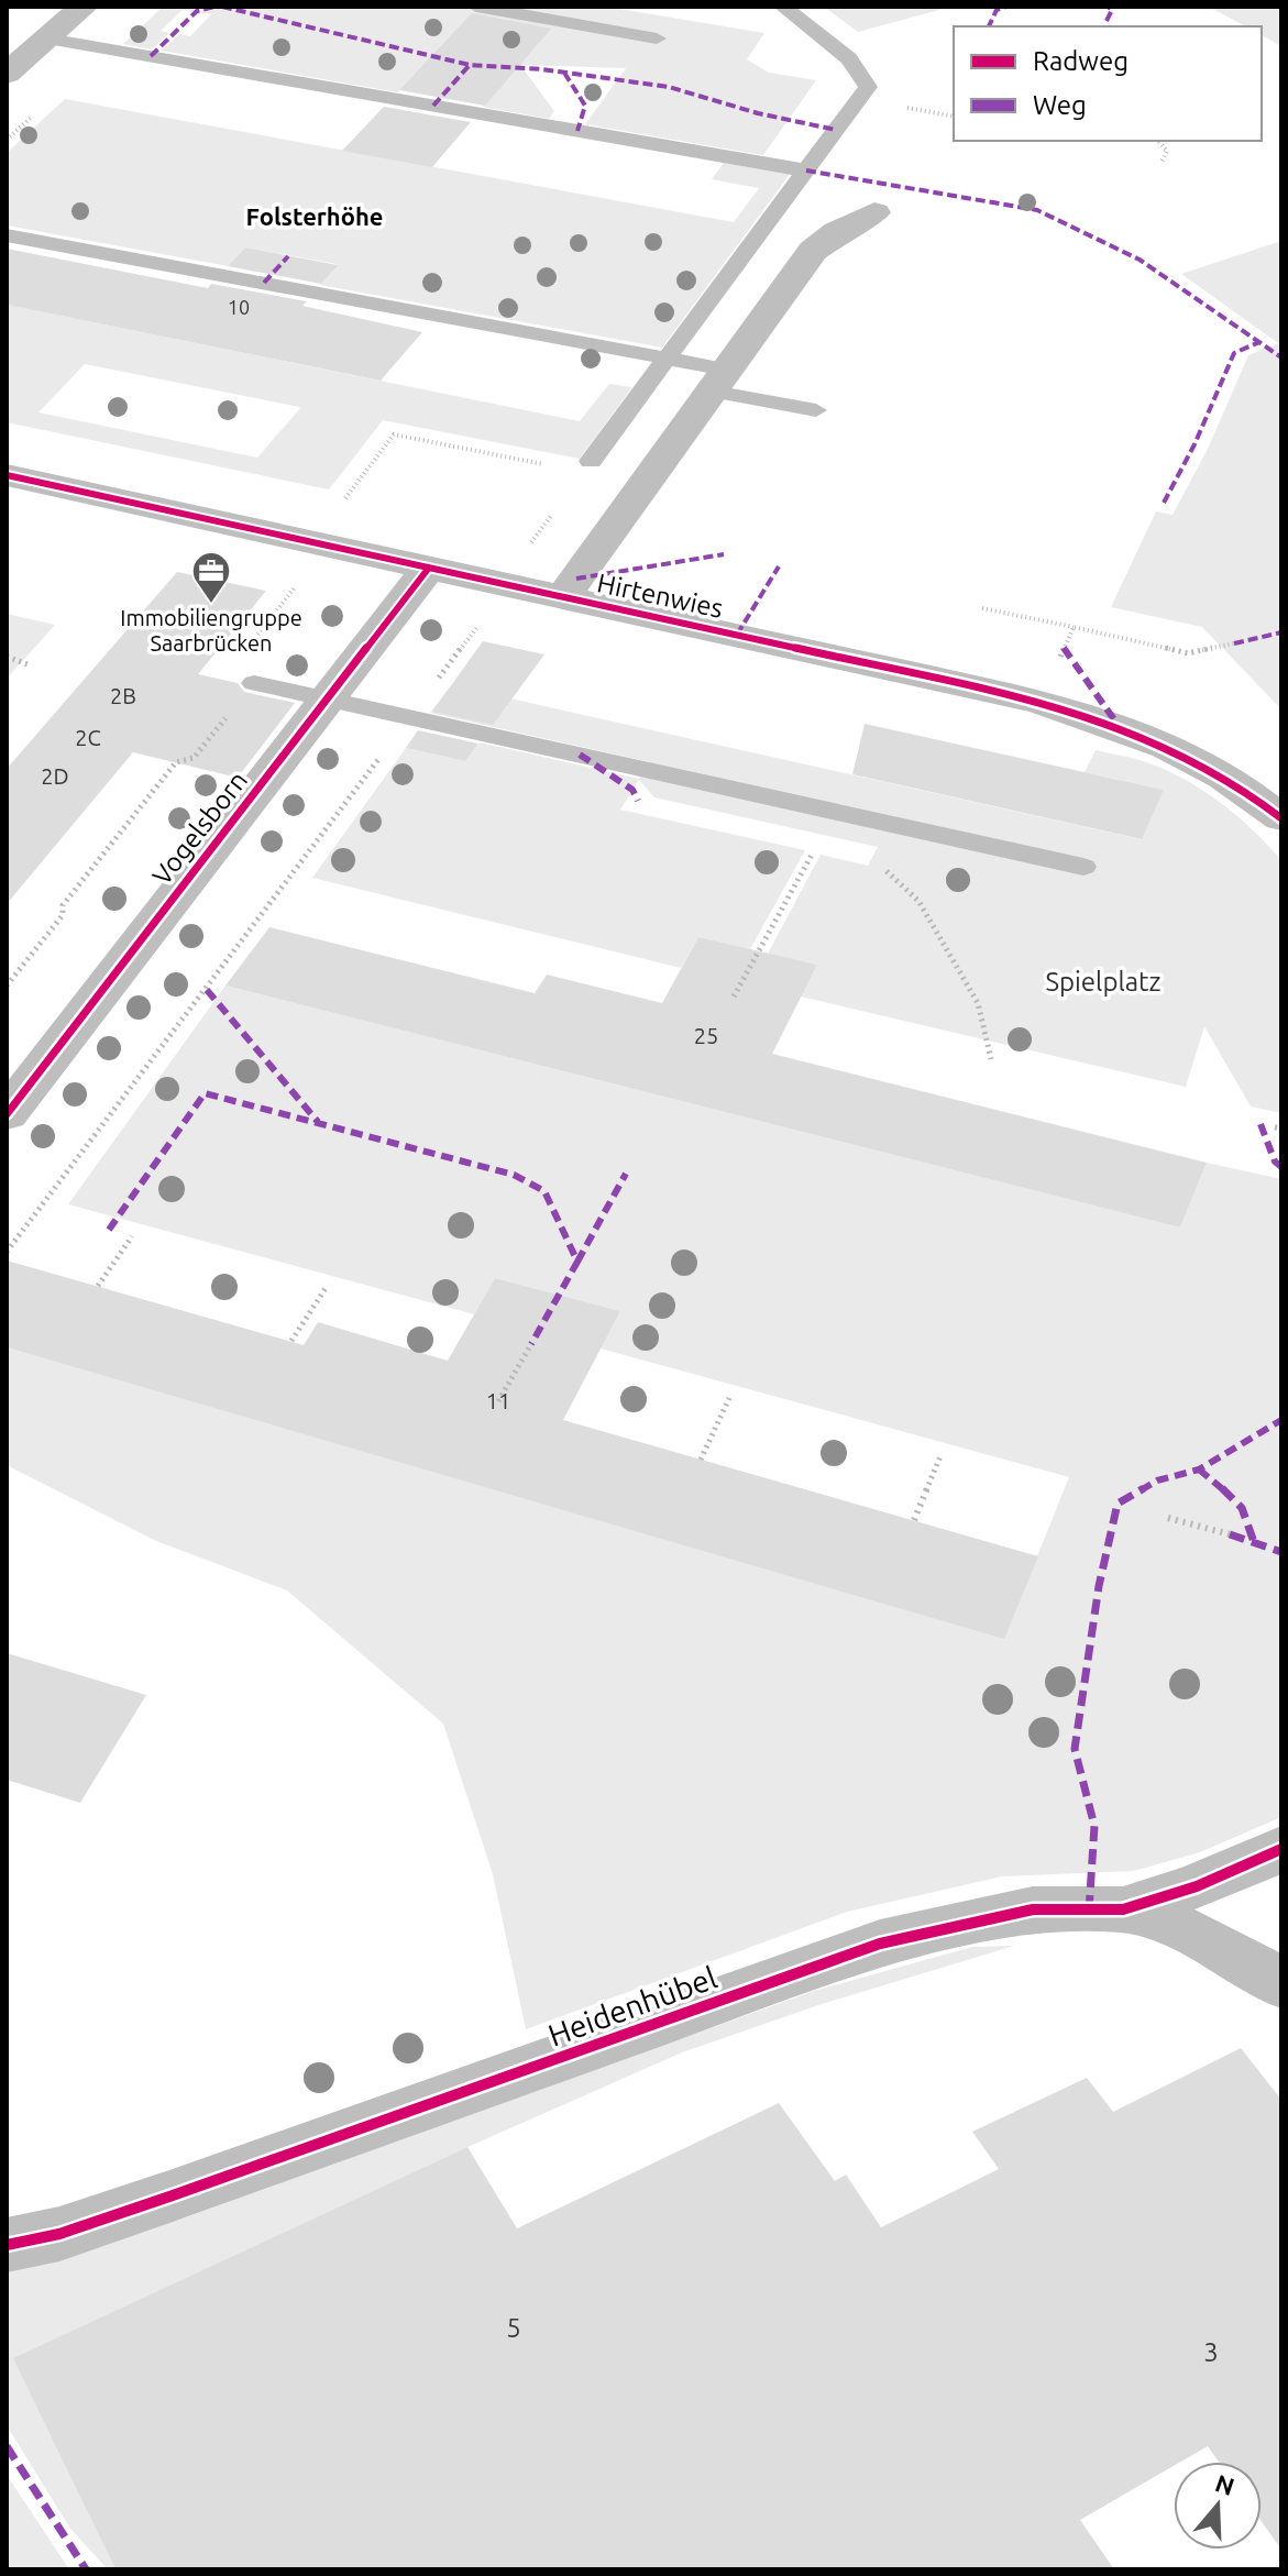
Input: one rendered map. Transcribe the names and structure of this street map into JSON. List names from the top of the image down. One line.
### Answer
{"streets":{"street":["Hirtenwies","Vogelsborn","Heidenhübel"]},"crossings":[["Hirtenwies","Vogelsborn"]],"districts":["Folsterhöhe"],"parks":["Spielplatz"],"places":{"office":["Immobiliengruppe Saarbrücken"]},"house_numbers":["10","2B","2C","2D","25","11","5","3"],"legend":["Radweg","Weg"],"north":"top"}
